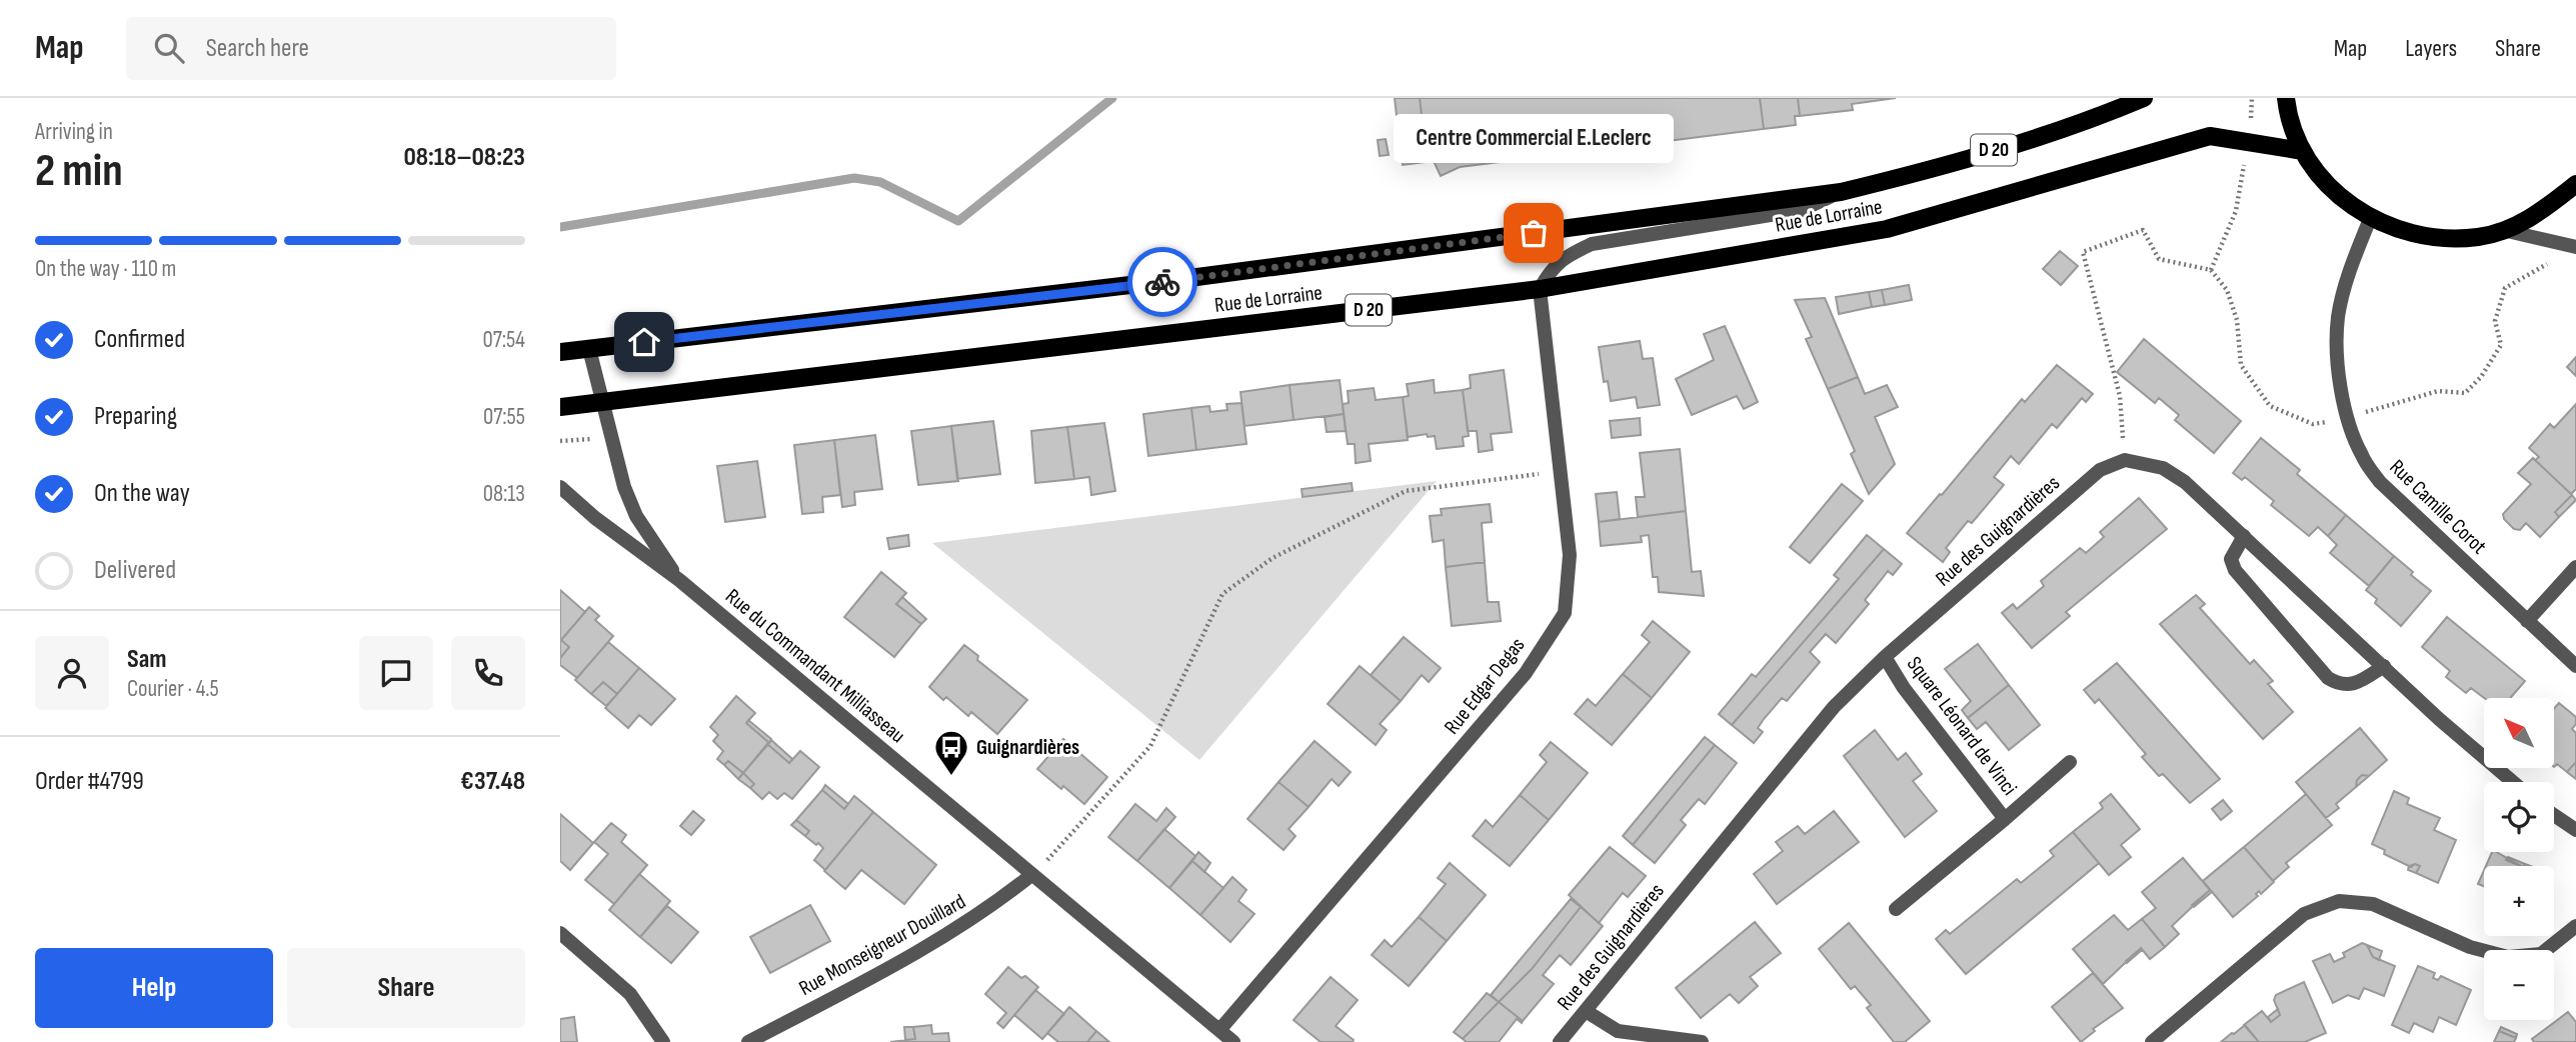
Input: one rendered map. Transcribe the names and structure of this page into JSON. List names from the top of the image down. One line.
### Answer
{"streets":{"main road":["D 20","Rue de Lorraine"],"street":["Rue Camille Corot","Rue des Guignardières","Rue du Commandant Milliasseau","Rue Edgar Degas","Square Léonard de Vinci","Rue Monseigneur Douillard"]},"crossings":[["Rue de Lorraine","Rue Edgar Degas"],["Rue des Guignardières","Square Léonard de Vinci"],["Rue du Commandant Milliasseau","Rue Edgar Degas"],["Rue du Commandant Milliasseau","Rue Monseigneur Douillard"]],"places":{"other":["Centre Commercial E.Leclerc"],"bus stop":["Guignardières"]},"north":"top left","page":{"header":"Map","search":"Search here","nav":["Map","Layers","Share"],"heading":["2 min","Arriving in","08:18–08:23"],"panel":["Sam","Courier · 4.5","Order #4799","€37.48"],"bubble":"Centre Commercial E.Leclerc","bar":"On the way · 110 m","list":[["Confirmed","07:54"],["Preparing","07:55"],["On the way","08:13"],"Delivered"],"map_buttons":["+","−"],"buttons":["Help","Share"]}}
